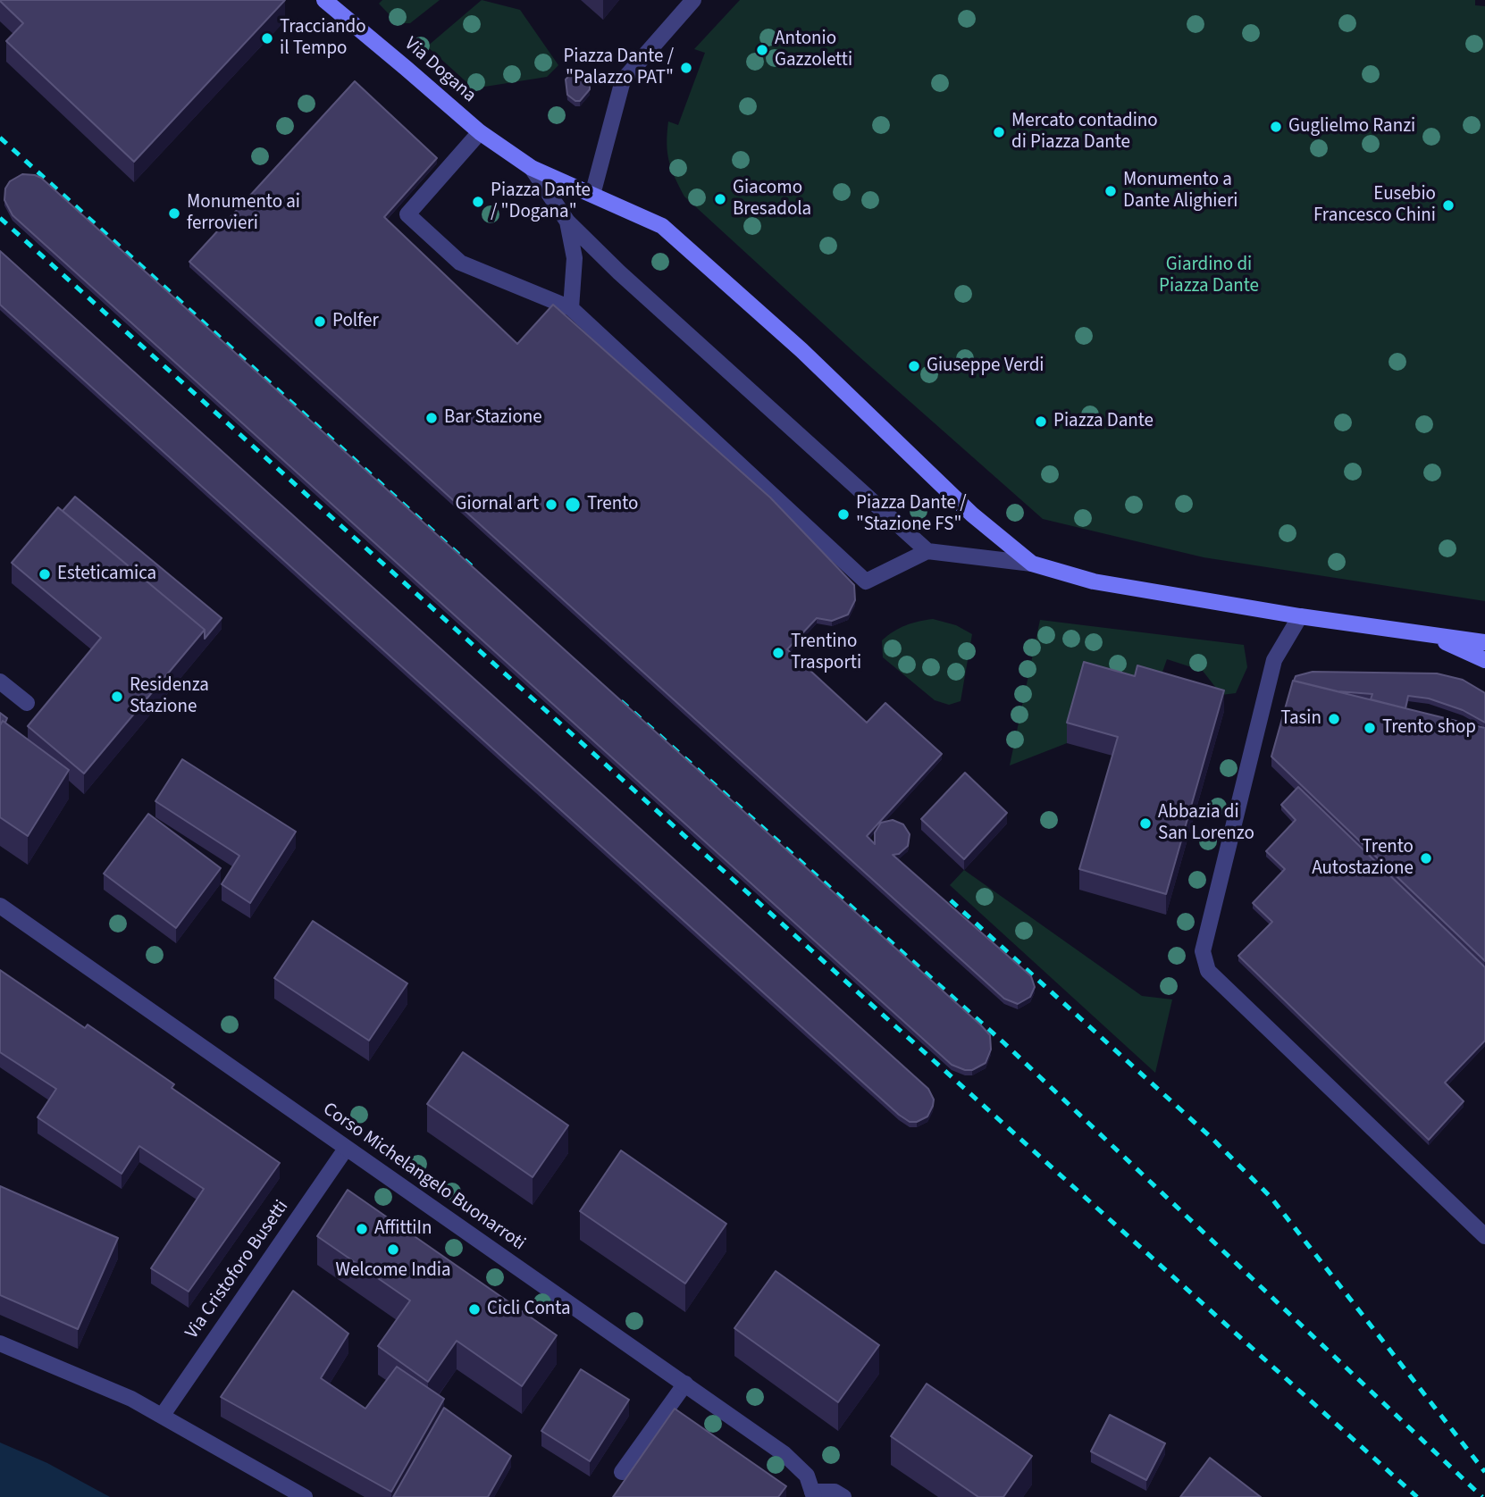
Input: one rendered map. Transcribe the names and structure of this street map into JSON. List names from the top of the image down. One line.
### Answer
{"streets":{"main road":["Via Dogana"],"street":["Corso Michelangelo Buonarroti","Via Cristoforo Busetti"]},"crossings":[["Corso Michelangelo Buonarroti","Via Cristoforo Busetti"]],"parks":["Giardino di Piazza Dante"],"places":["Tracciando il Tempo","Antonio Gazzoletti","Piazza Dante / \"Palazzo PAT\"","Guglielmo Ranzi","Mercato contadino di Piazza Dante","Monumento a Dante Alighieri","Giacomo Bresadola","Piazza Dante / \"Dogana\"","Eusebio Francesco Chini","Monumento ai ferrovieri","Polfer","Giuseppe Verdi","Bar Stazione","Piazza Dante","Giornal art","Trento","Piazza Dante / \"Stazione FS\"","Esteticamica","Trentino Trasporti","Residenza Stazione","Tasin","Trento shop","Abbazia di San Lorenzo","Trento Autostazione","AffittiIn","Welcome India","Cicli Conta"]}
